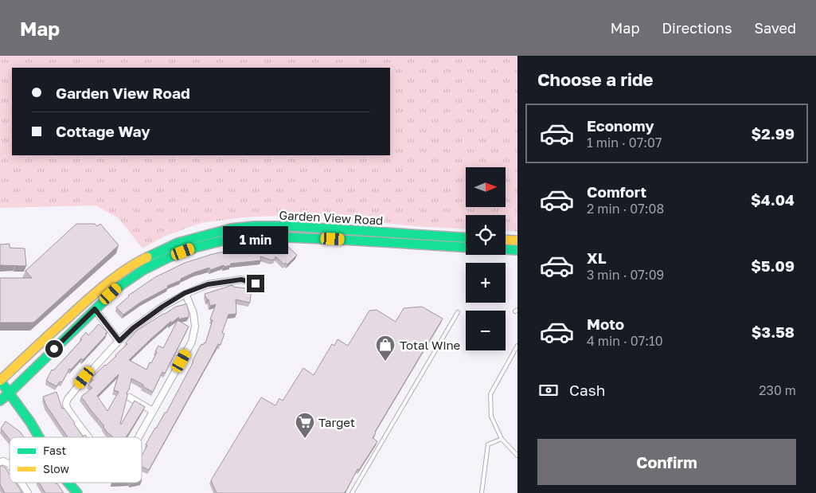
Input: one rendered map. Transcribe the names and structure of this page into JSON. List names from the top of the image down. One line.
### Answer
{"streets":{"main road":["Garden View Road"]},"places":{"shop":["Total Wine"],"supermarket":["Target"]},"legend":["Fast","Slow"],"north":"right","page":{"header":"Map","nav":["Map","Directions","Saved"],"heading":"Choose a ride","banner":["Garden View Road","Cottage Way"],"list":[{"name":"Economy","note":"1 min · 07:07","value":"$2.99"},{"name":"Comfort","note":"2 min · 07:08","value":"$4.04"},{"name":"XL","note":"3 min · 07:09","value":"$5.09"},{"name":"Moto","note":"4 min · 07:10","value":"$3.58"}],"map_buttons":["+","−"],"bubble":"1 min","pay":["Cash","230 m"],"buttons":"Confirm"}}
